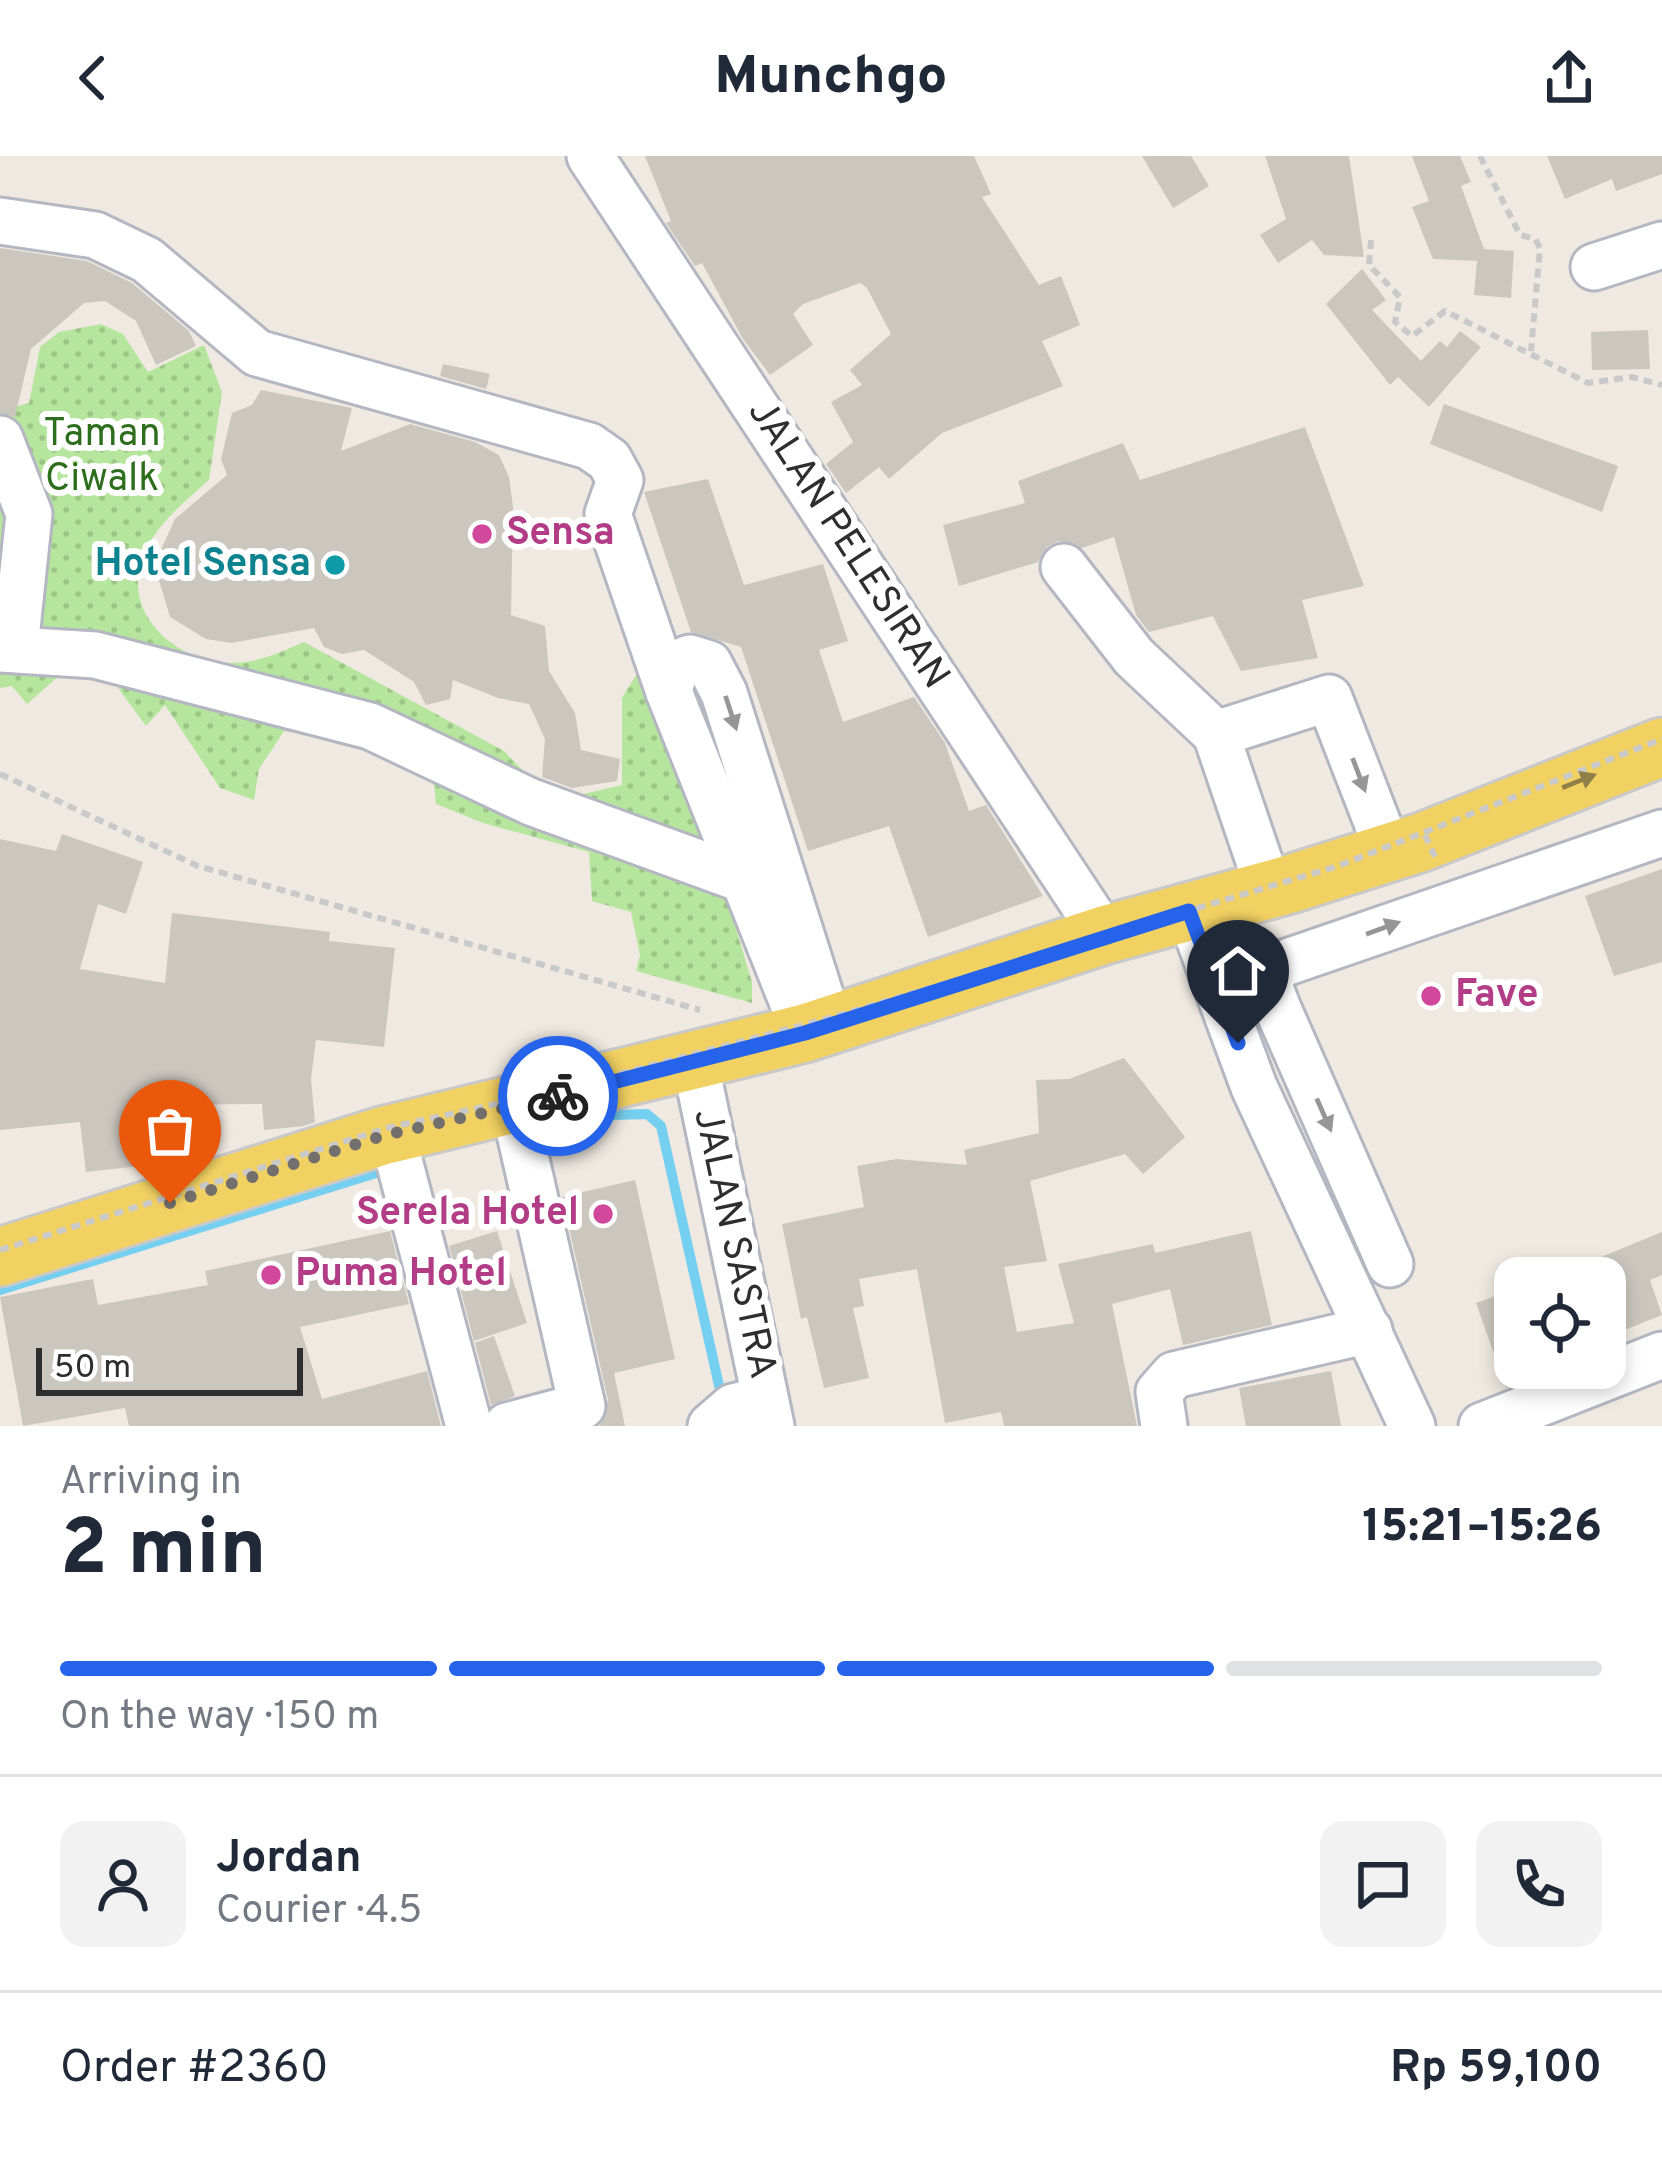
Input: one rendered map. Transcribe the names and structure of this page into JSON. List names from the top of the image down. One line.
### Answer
{"streets":{"street":["JALAN PELESIRAN","JALAN SASTRA"]},"parks":["Taman Ciwalk"],"places":["Sensa","Hotel Sensa","Fave","Serela Hotel","Puma Hotel"],"scale_bar":"50 m","page":{"header":"Munchgo","scale":"50 m","heading":["2 min","Arriving in","15:21–15:26"],"panel":["Jordan","Courier · 4.5","Order #2360","Rp 59,100"],"bar":"On the way · 150 m"}}
